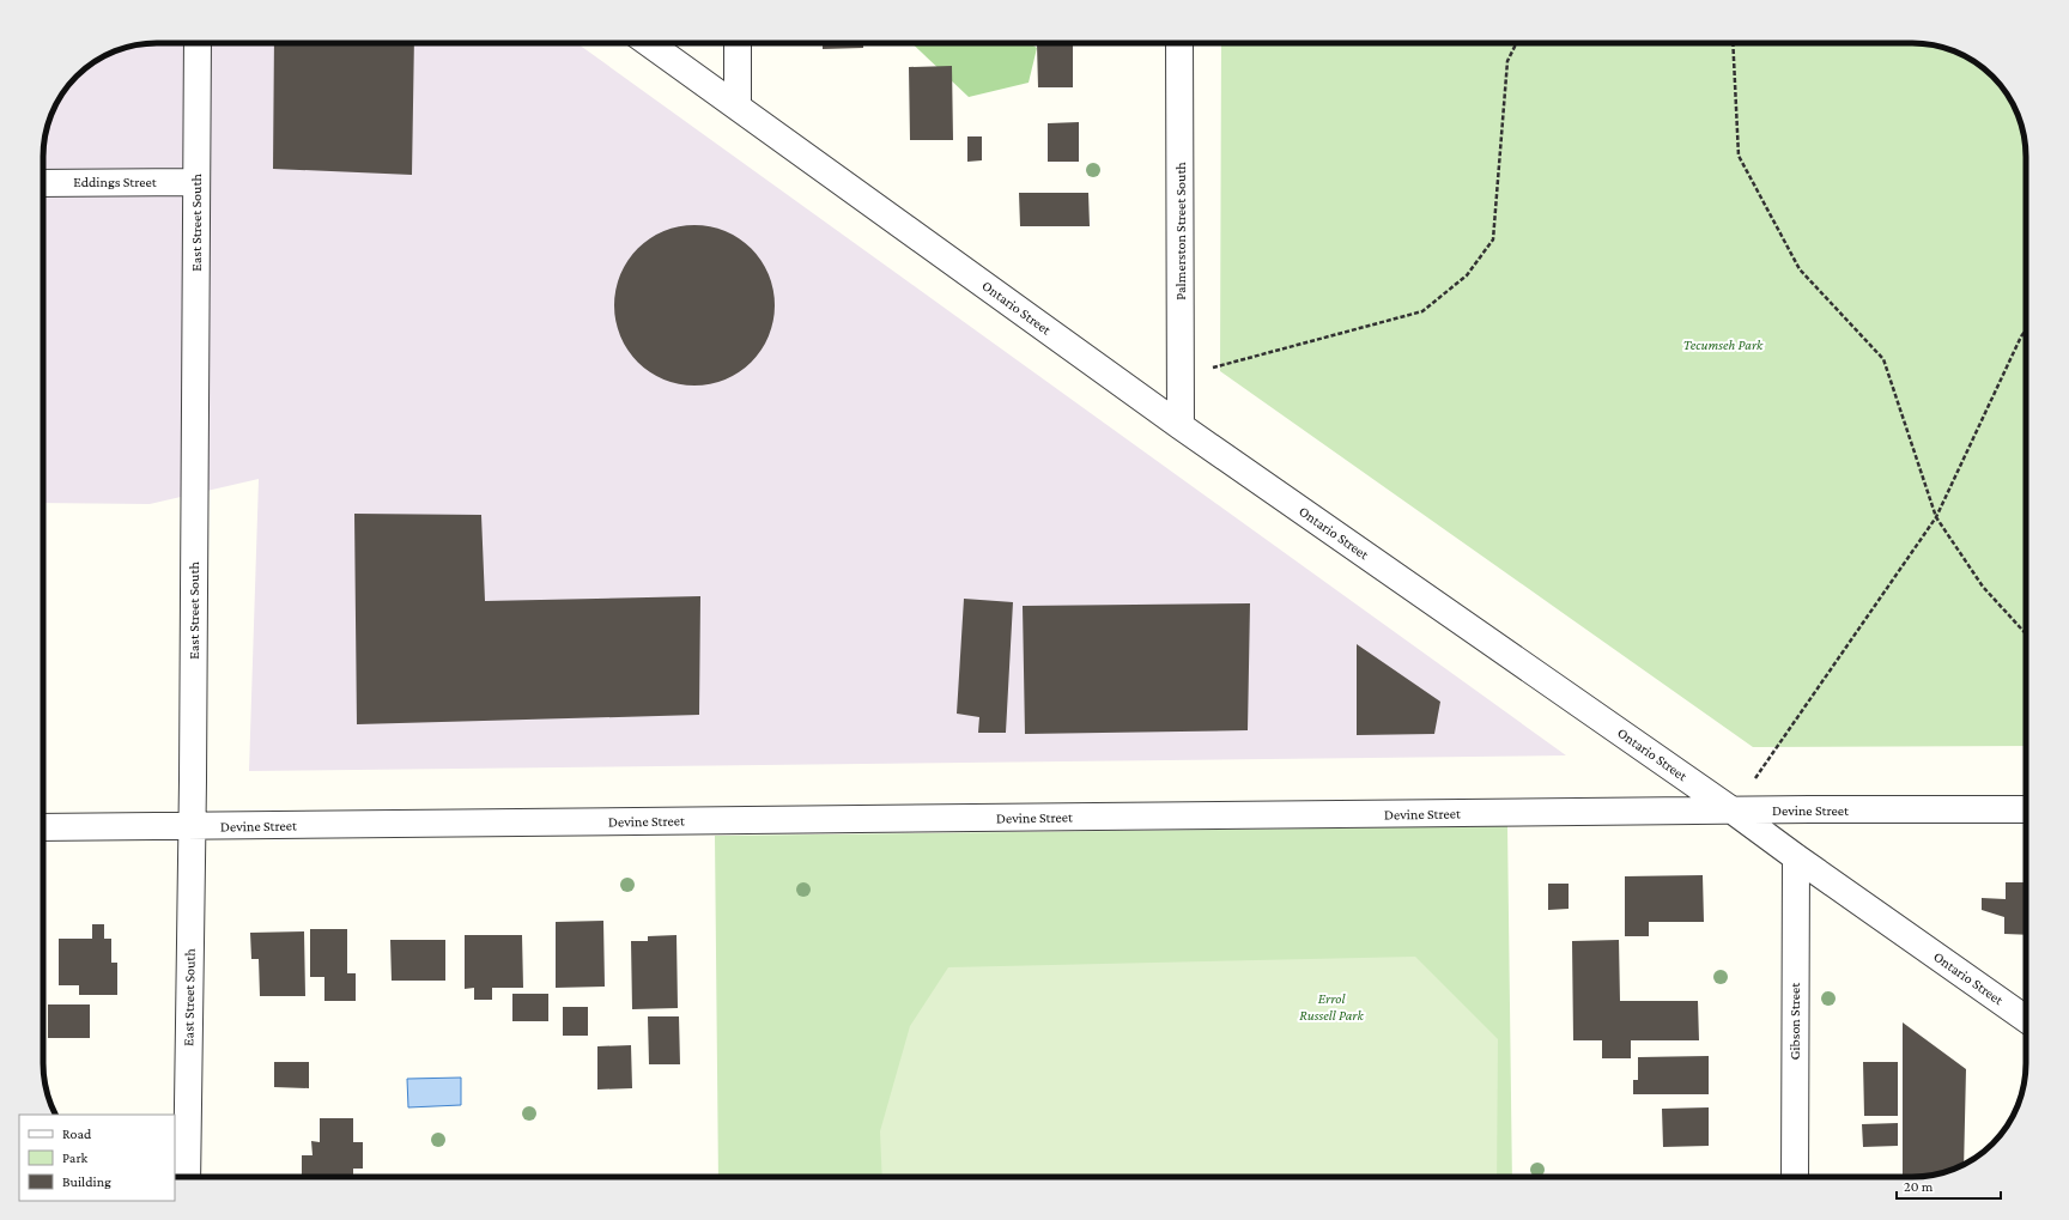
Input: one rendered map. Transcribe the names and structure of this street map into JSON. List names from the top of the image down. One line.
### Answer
{"streets":{"street":["Eddings Street","East Street South","Palmerston Street South","Ontario Street","Devine Street","Gibson Street"]},"crossings":[["Eddings Street","East Street South"],["East Street South","Devine Street"],["Palmerston Street South","Ontario Street"],["Ontario Street","Devine Street"],["Ontario Street","Gibson Street"]],"parks":["Tecumseh Park","Errol Russell Park"],"legend":["Road","Park","Building"],"scale_bar":"20 m"}
